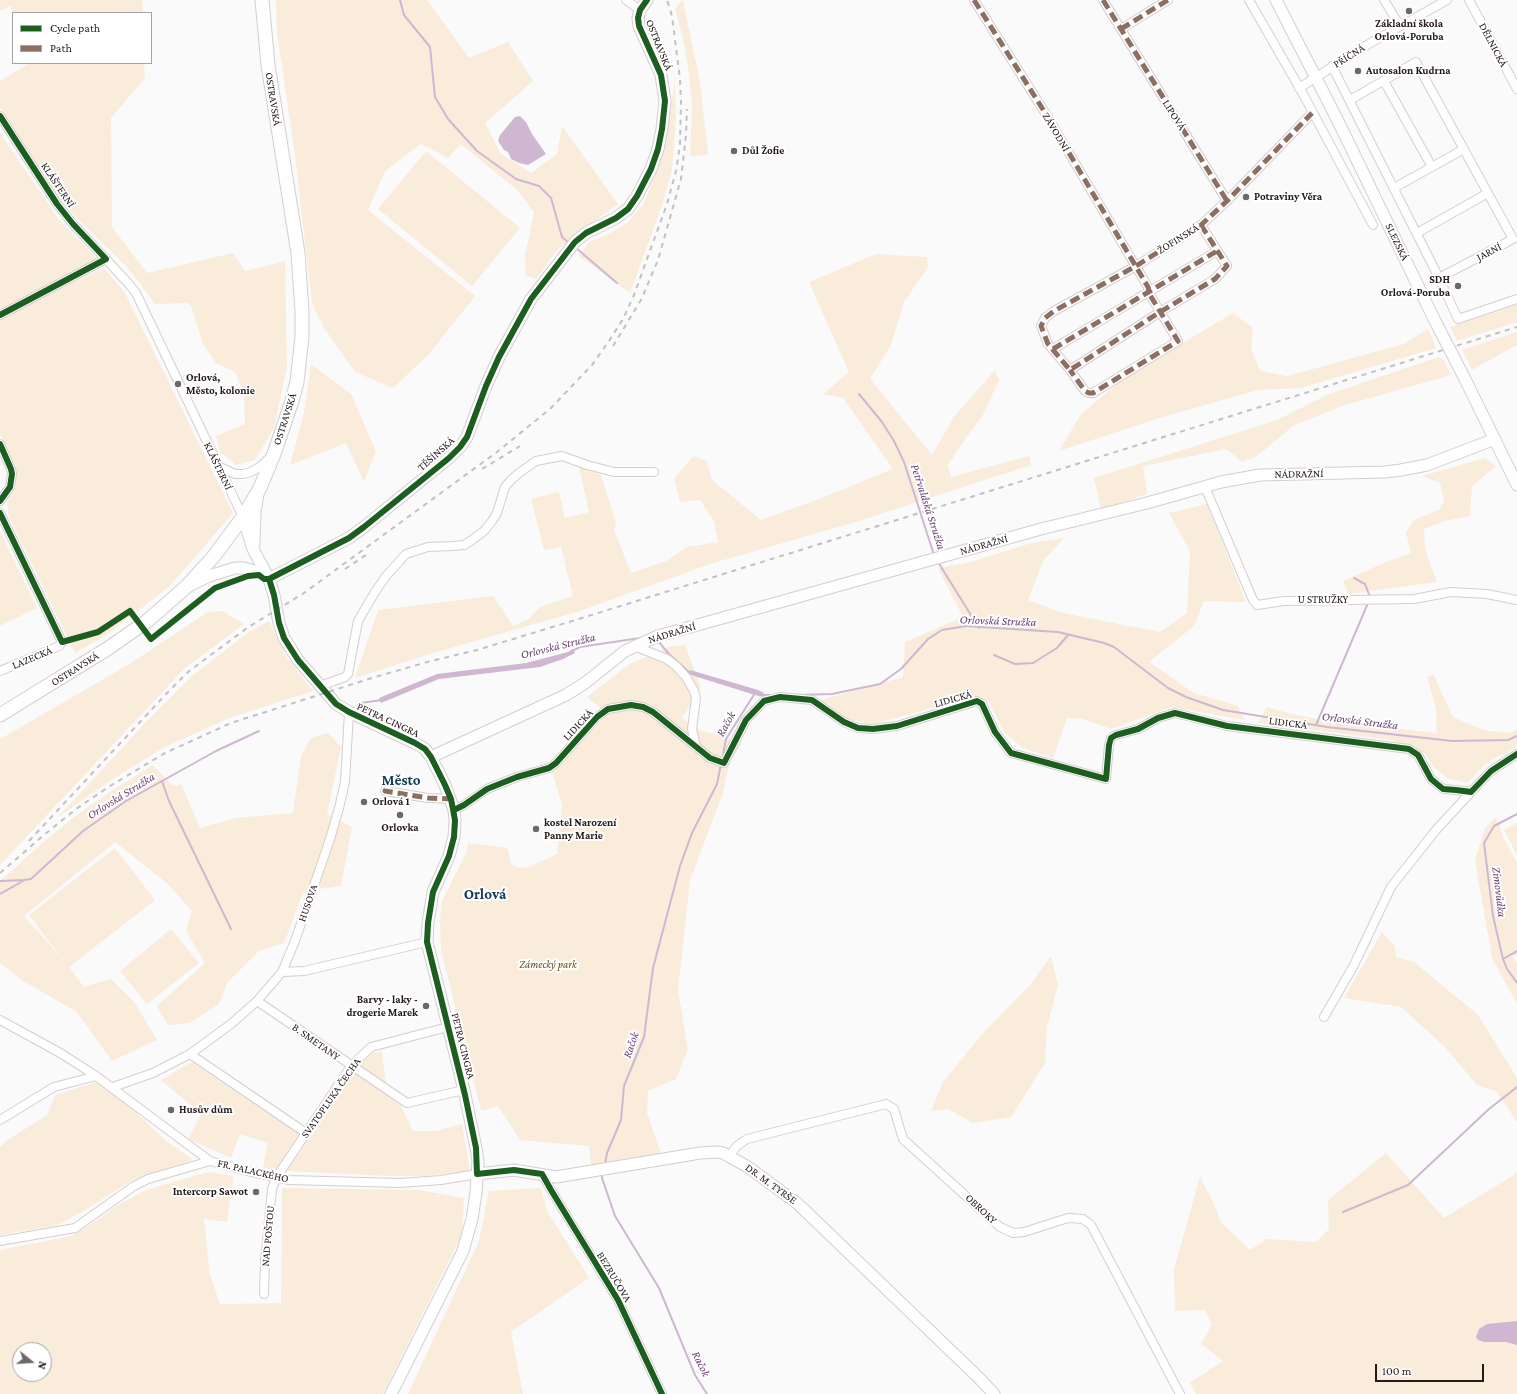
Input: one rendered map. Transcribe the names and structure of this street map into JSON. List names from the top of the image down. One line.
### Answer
{"streets":{"main road":["OSTRAVSKÁ"],"street":["DĚLNICKÁ","PŘÍČNÁ","LIPOVÁ","ZÁVODNÍ","KLÁŠTERNÍ","ŽOFINSKÁ","SLEZSKÁ","JARNÍ","TĚŠÍNSKÁ","NÁDRAŽNÍ","U STRUŽKY","LAZECKÁ","LIDICKÁ","PETRA CINGRA","HUSOVA","B. SMETANY","SVATOPLUKA ČECHA","FR. PALACKÉHO","DR. M. TYRŠE","OBROKY","NAD POŠTOU","BEZRUČOVA"]},"crossings":[["OSTRAVSKÁ","KLÁŠTERNÍ"],["OSTRAVSKÁ","TĚŠÍNSKÁ"],["OSTRAVSKÁ","PETRA CINGRA"],["PŘÍČNÁ","SLEZSKÁ"],["LIPOVÁ","ŽOFINSKÁ"],["ZÁVODNÍ","ŽOFINSKÁ"],["KLÁŠTERNÍ","PETRA CINGRA"],["ŽOFINSKÁ","SLEZSKÁ"],["SLEZSKÁ","JARNÍ"],["SLEZSKÁ","NÁDRAŽNÍ"],["TĚŠÍNSKÁ","PETRA CINGRA"],["NÁDRAŽNÍ","U STRUŽKY"],["NÁDRAŽNÍ","PETRA CINGRA"],["LIDICKÁ","PETRA CINGRA"],["PETRA CINGRA","HUSOVA"],["PETRA CINGRA","B. SMETANY"],["PETRA CINGRA","SVATOPLUKA ČECHA"],["PETRA CINGRA","FR. PALACKÉHO"],["PETRA CINGRA","DR. M. TYRŠE"],["HUSOVA","B. SMETANY"],["HUSOVA","FR. PALACKÉHO"],["B. SMETANY","SVATOPLUKA ČECHA"],["SVATOPLUKA ČECHA","FR. PALACKÉHO"],["SVATOPLUKA ČECHA","NAD POŠTOU"],["FR. PALACKÉHO","DR. M. TYRŠE"],["FR. PALACKÉHO","NAD POŠTOU"],["DR. M. TYRŠE","OBROKY"],["DR. M. TYRŠE","BEZRUČOVA"]],"districts":["Město","Orlová"],"water":["Petřvaldská Stružka","Orlovská Stružka","Račok","Zimovůdka"],"parks":["Zámecký park"],"places":["Základní škola Orlová-Poruba","Autosalon Kudrna","Důl Žofie","Potraviny Věra","SDH Orlová-Poruba","Orlová, Město, kolonie","Orlová 1","Orlovka","kostel Narození Panny Marie","Barvy - laky - drogerie Marek","Husův dům","Intercorp Sawot"],"legend":["Cycle path","Path"],"scale_bar":"100 m","north":"right"}
